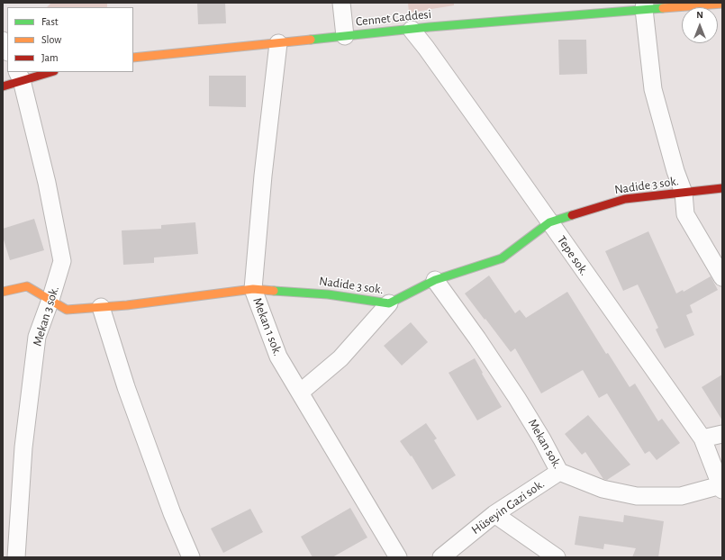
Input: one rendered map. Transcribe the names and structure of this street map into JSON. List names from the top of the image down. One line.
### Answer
{"streets":{"street":["Cennet Caddesi","Nadide 3 sok.","Tepe sok.","Mekan 3 sok.","Mekan 1 sok.","Mekan sok.","Hüseyin Gazi sok."]},"crossings":[["Cennet Caddesi","Tepe sok."],["Cennet Caddesi","Mekan 1 sok."],["Nadide 3 sok.","Tepe sok."],["Nadide 3 sok.","Mekan 3 sok."],["Nadide 3 sok.","Mekan 1 sok."],["Nadide 3 sok.","Mekan sok."],["Tepe sok.","Mekan sok."],["Mekan sok.","Hüseyin Gazi sok."]],"legend":["Fast","Slow","Jam"],"north":"top"}
